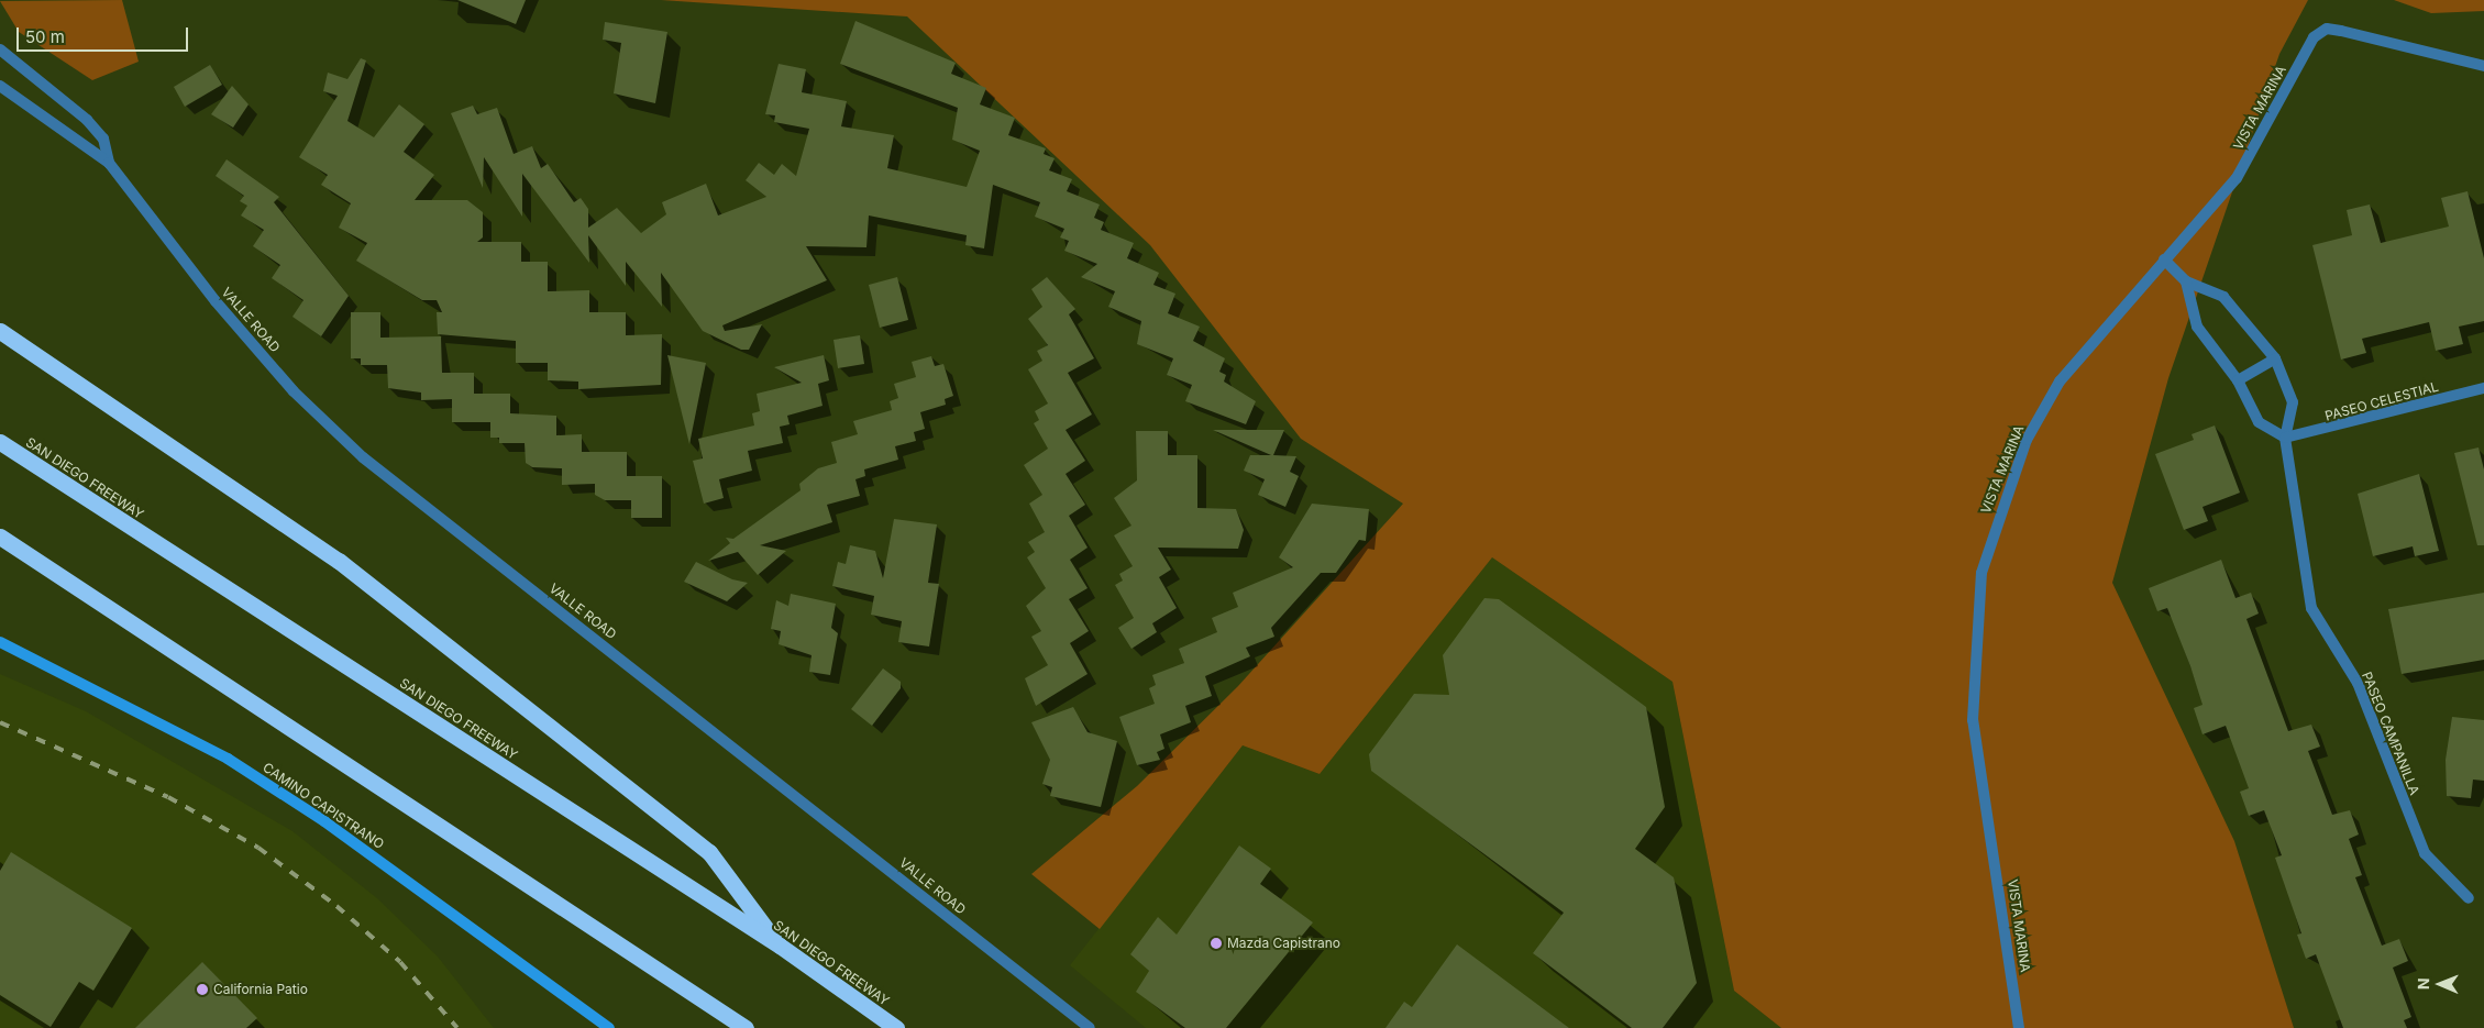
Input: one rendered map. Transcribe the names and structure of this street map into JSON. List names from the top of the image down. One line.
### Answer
{"streets":{"highway":["SAN DIEGO FREEWAY"],"main road":["CAMINO CAPISTRANO"],"street":["VISTA MARINA","VALLE ROAD","PASEO CELESTIAL","PASEO CAMPANILLA"]},"crossings":[["PASEO CELESTIAL","PASEO CAMPANILLA"]],"places":["Mazda Capistrano","California Patio"],"scale_bar":"50 m","north":"left"}
